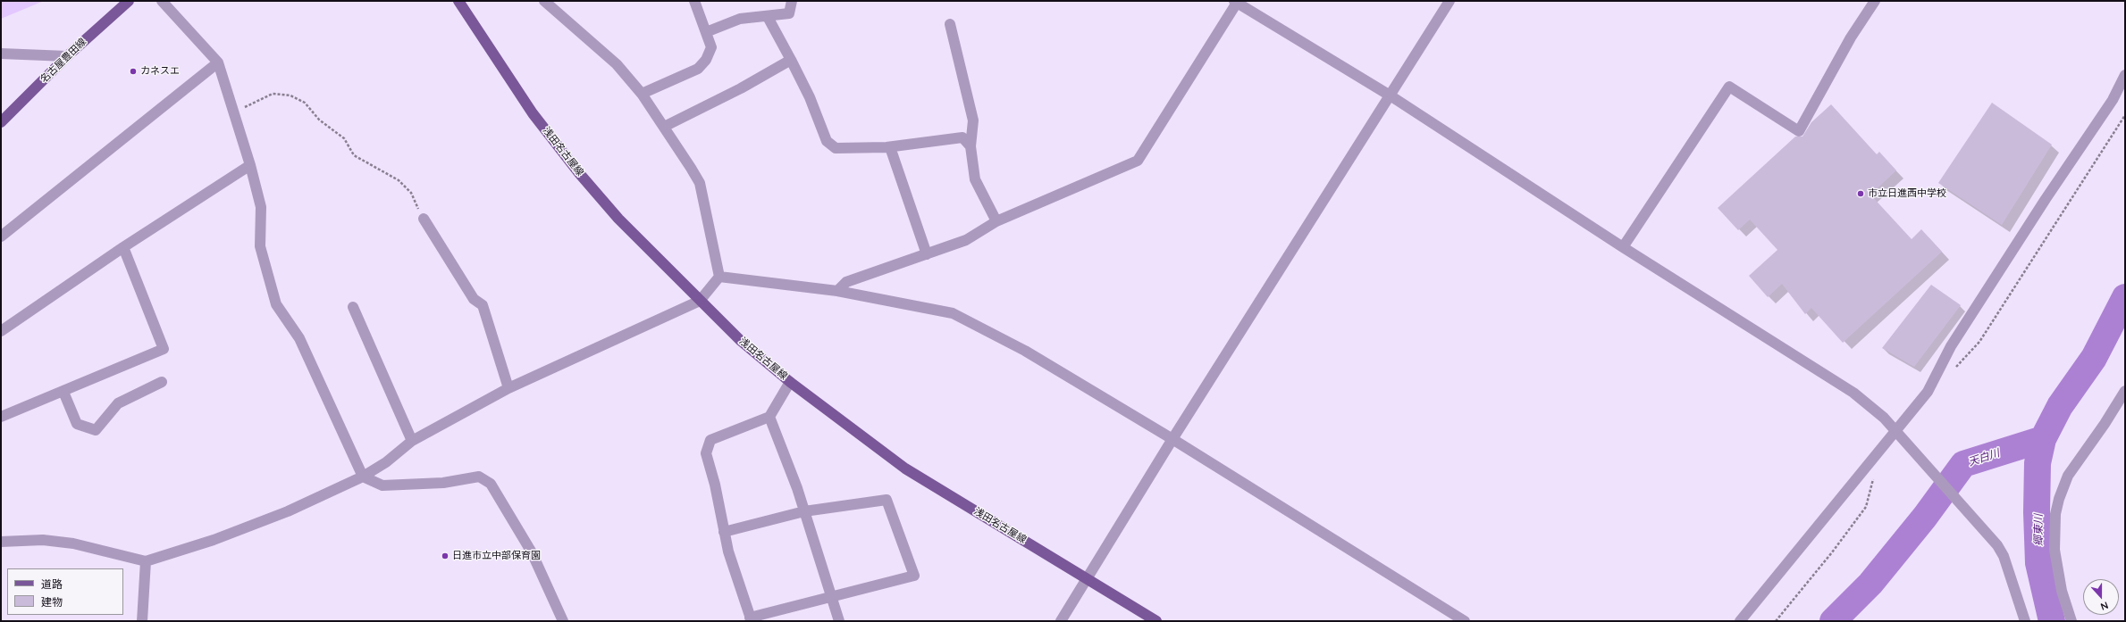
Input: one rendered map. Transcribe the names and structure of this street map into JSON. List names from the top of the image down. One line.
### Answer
{"streets":{"main road":["名古屋豊田線","浅田名古屋線"]},"water":["天白川","郷東川"],"places":["カネスエ","市立日進西中学校","日進市立中部保育園"],"legend":["道路","建物"],"north":"bottom"}
